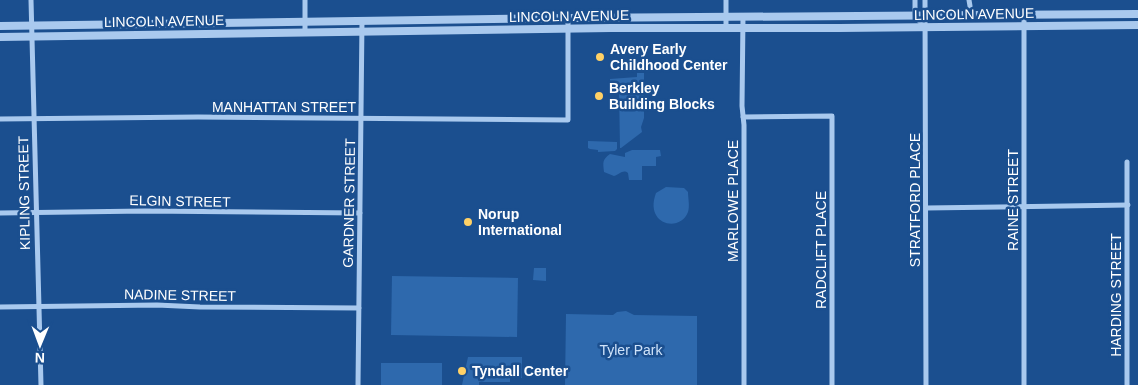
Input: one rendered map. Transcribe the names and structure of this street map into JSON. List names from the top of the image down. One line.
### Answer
{"streets":{"street":["LINCOLN AVENUE","MANHATTAN STREET","KIPLING STREET","STRATFORD PLACE","RAINE STREET","ELGIN STREET","MARLOWE PLACE","GARDNER STREET","RADCLIFT PLACE","NADINE STREET","HARDING STREET"]},"crossings":[["LINCOLN AVENUE","MANHATTAN STREET"],["LINCOLN AVENUE","KIPLING STREET"],["LINCOLN AVENUE","STRATFORD PLACE"],["LINCOLN AVENUE","RAINE STREET"],["LINCOLN AVENUE","MARLOWE PLACE"],["LINCOLN AVENUE","GARDNER STREET"],["MANHATTAN STREET","KIPLING STREET"],["MANHATTAN STREET","GARDNER STREET"],["KIPLING STREET","ELGIN STREET"],["KIPLING STREET","NADINE STREET"],["ELGIN STREET","GARDNER STREET"],["MARLOWE PLACE","RADCLIFT PLACE"],["GARDNER STREET","NADINE STREET"]],"parks":["Tyler Park"],"places":["Avery Early Childhood Center","Berkley Building Blocks","Norup International","Tyndall Center"],"north":"bottom"}
